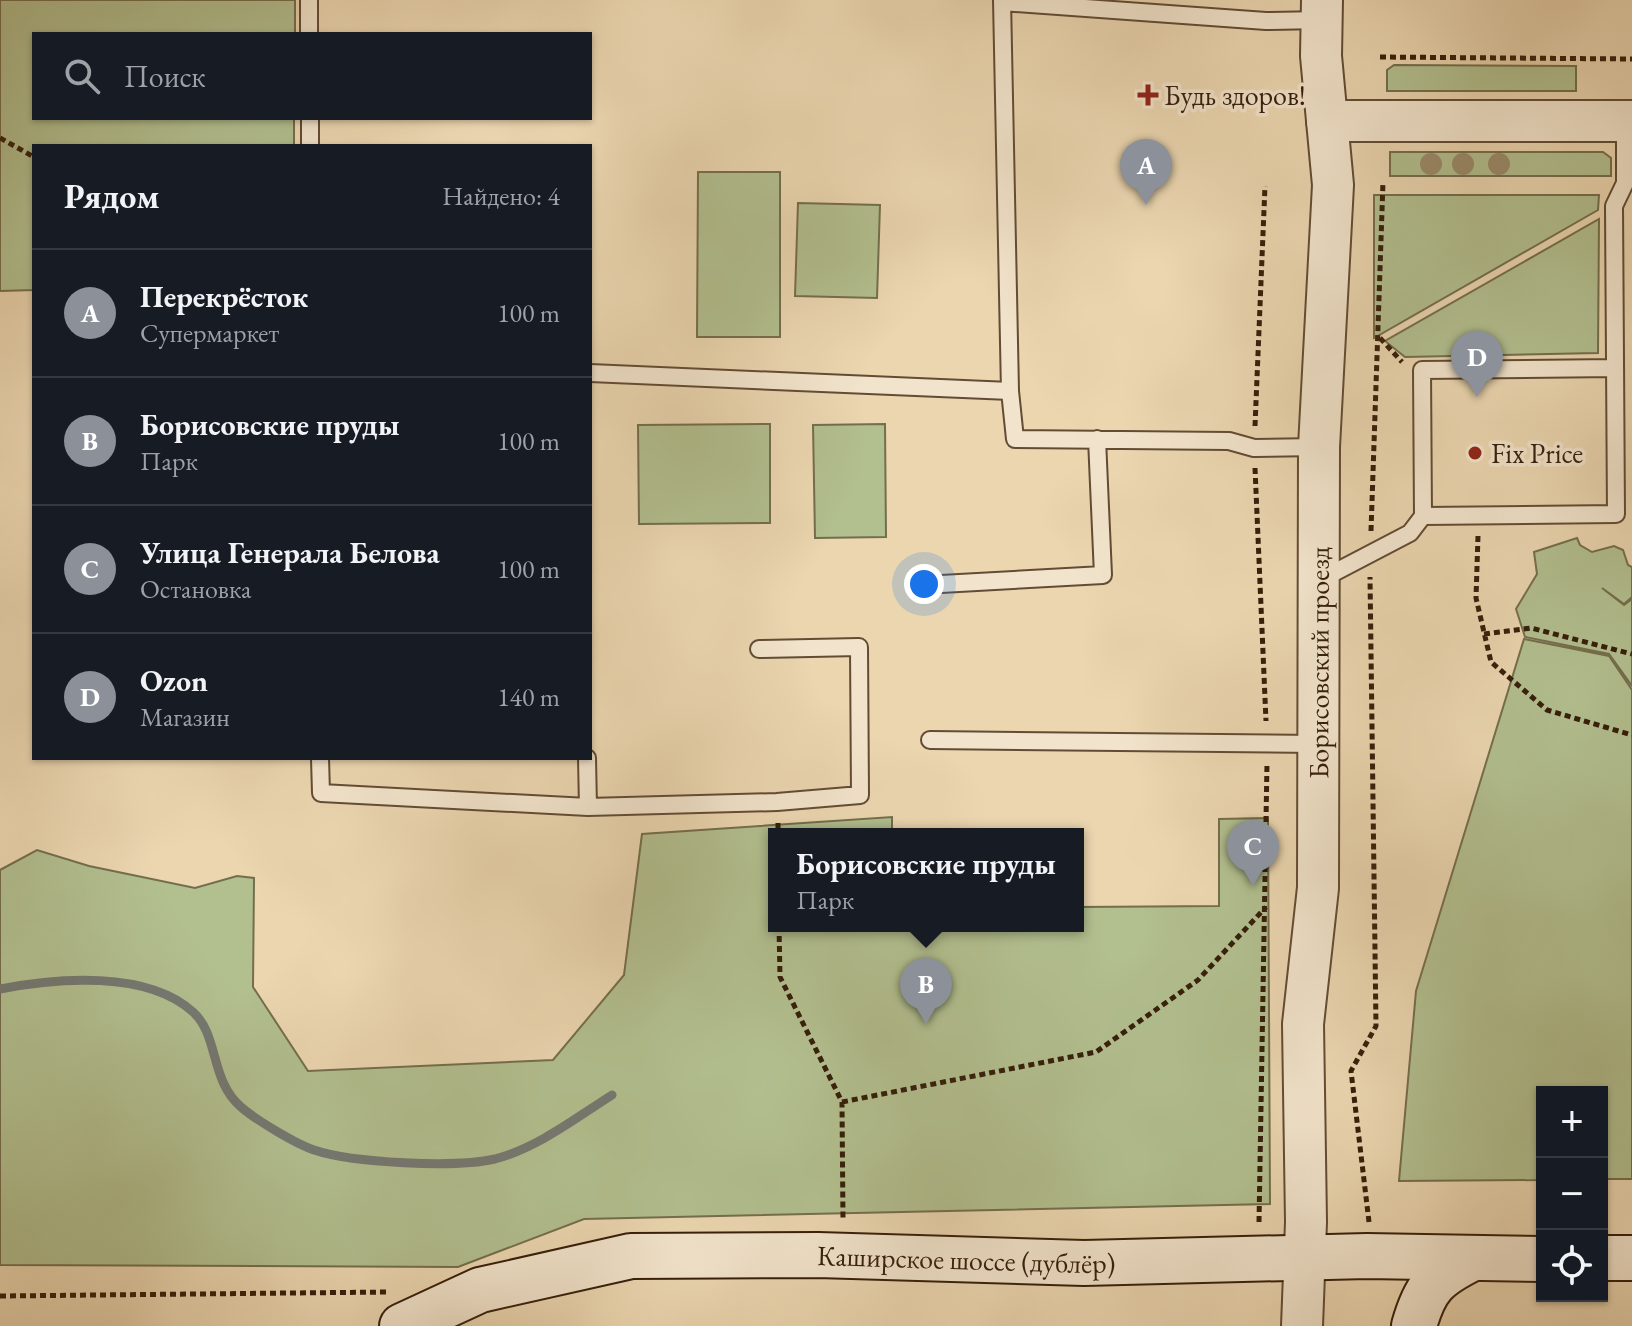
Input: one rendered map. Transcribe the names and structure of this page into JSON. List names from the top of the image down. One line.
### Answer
{"streets":{"main road":["Каширское шоссе (дублёр)"],"street":["Борисовский проезд"]},"crossings":[["Борисовский проезд","Каширское шоссе (дублёр)"]],"places":{"health":["Будь здоров!"],"other":["Fix Price"]},"page":{"search":"Поиск","pins":["A","D","C","B"],"heading":["Рядом","Найдено: 4"],"list":[{"mark":"A","name":"Перекрёсток","note":"Супермаркет","value":"100 m"},{"mark":"B","name":"Борисовские пруды","note":"Парк","value":"100 m"},{"mark":"C","name":"Улица Генерала Белова","note":"Остановка","value":"100 m"},{"mark":"D","name":"Ozon","note":"Магазин","value":"140 m"}],"popup":["Борисовские пруды","Парк"],"map_buttons":["+","−"]}}
